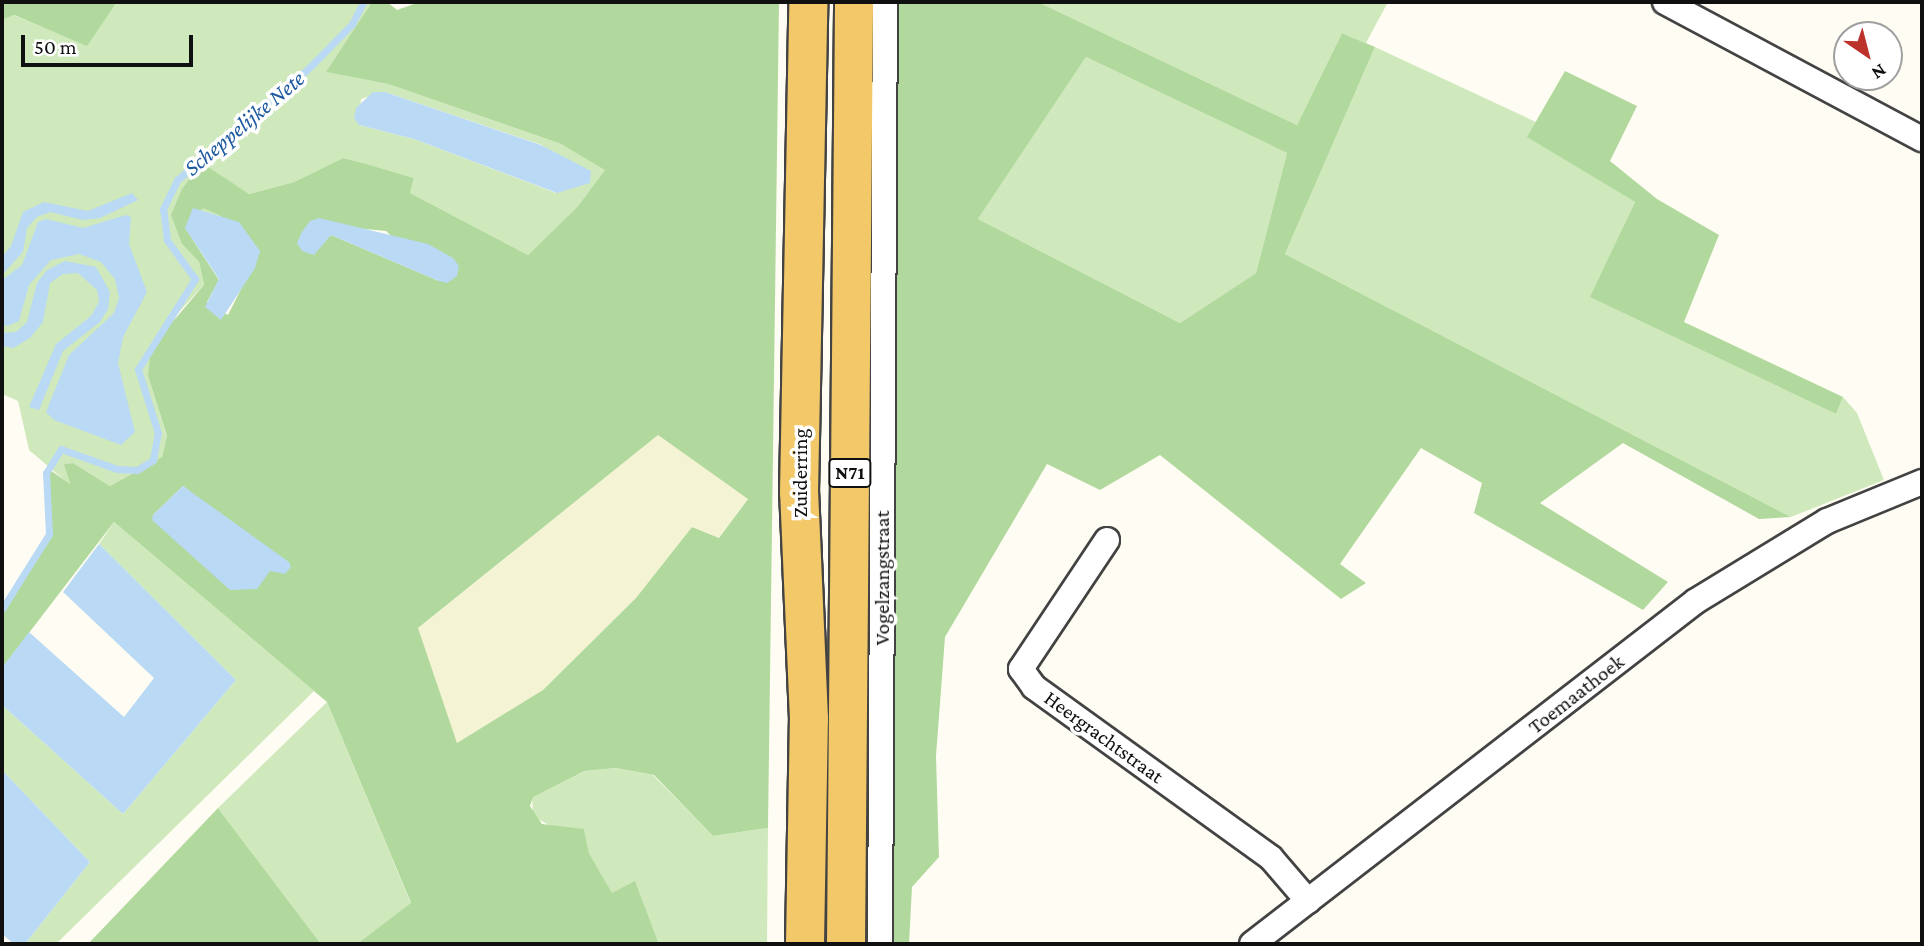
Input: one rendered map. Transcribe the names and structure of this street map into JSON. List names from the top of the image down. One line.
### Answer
{"streets":{"highway":["Zuiderring","N71"],"street":["Vogelzangstraat","Toemaathoek","Heergrachtstraat"]},"crossings":[["Toemaathoek","Heergrachtstraat"]],"water":["Scheppelijke Nete"],"scale_bar":"50 m","north":"bottom right"}
